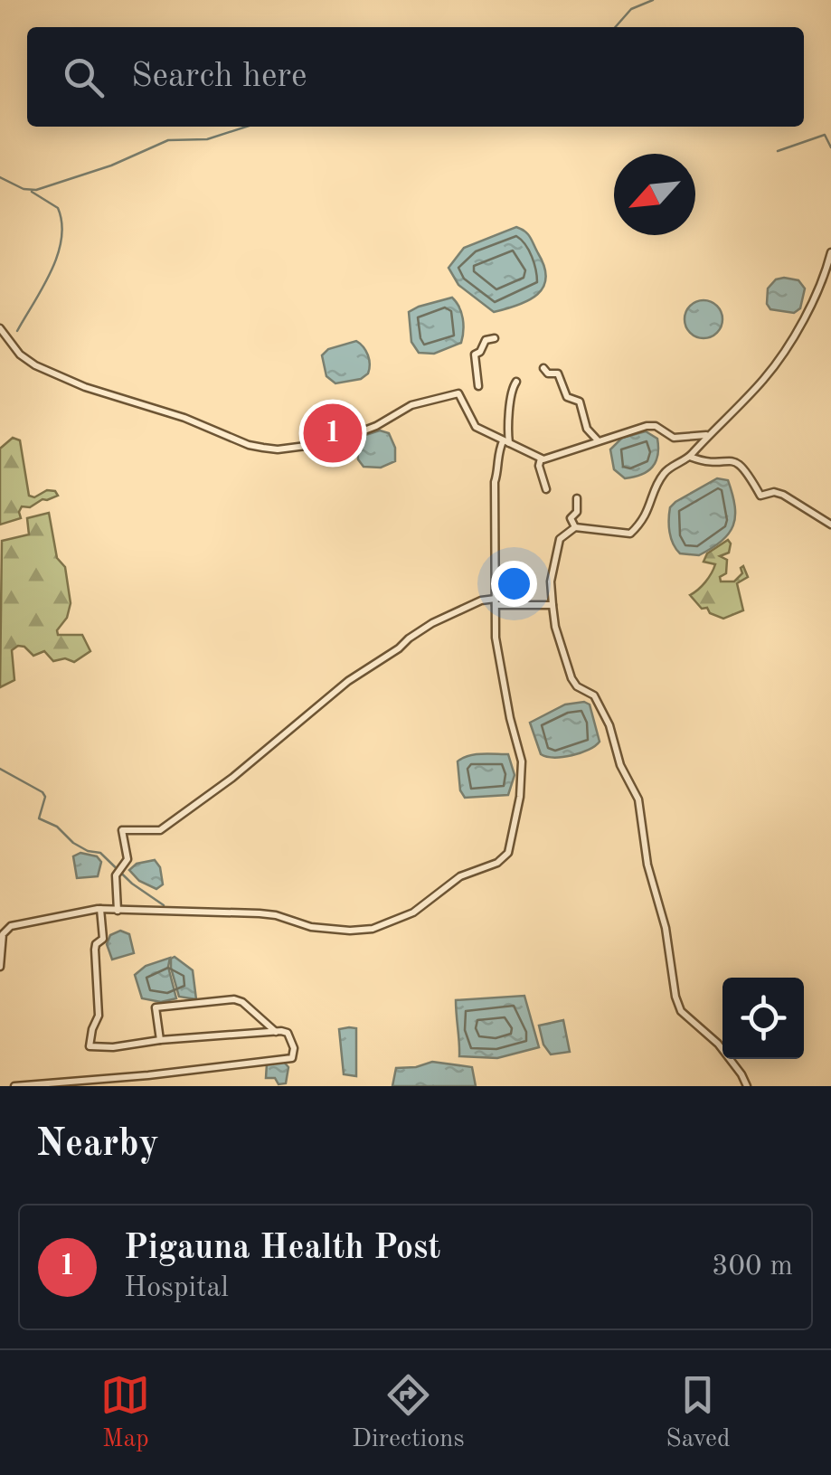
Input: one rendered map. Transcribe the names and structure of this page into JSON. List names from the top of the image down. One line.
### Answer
{"north":"bottom left","page":{"search":"Search here","pins":"1","heading":"Nearby","list":[{"mark":"1","name":"Pigauna Health Post","note":"Hospital","value":"300 m"}],"nav":["Map","Directions","Saved"]}}
